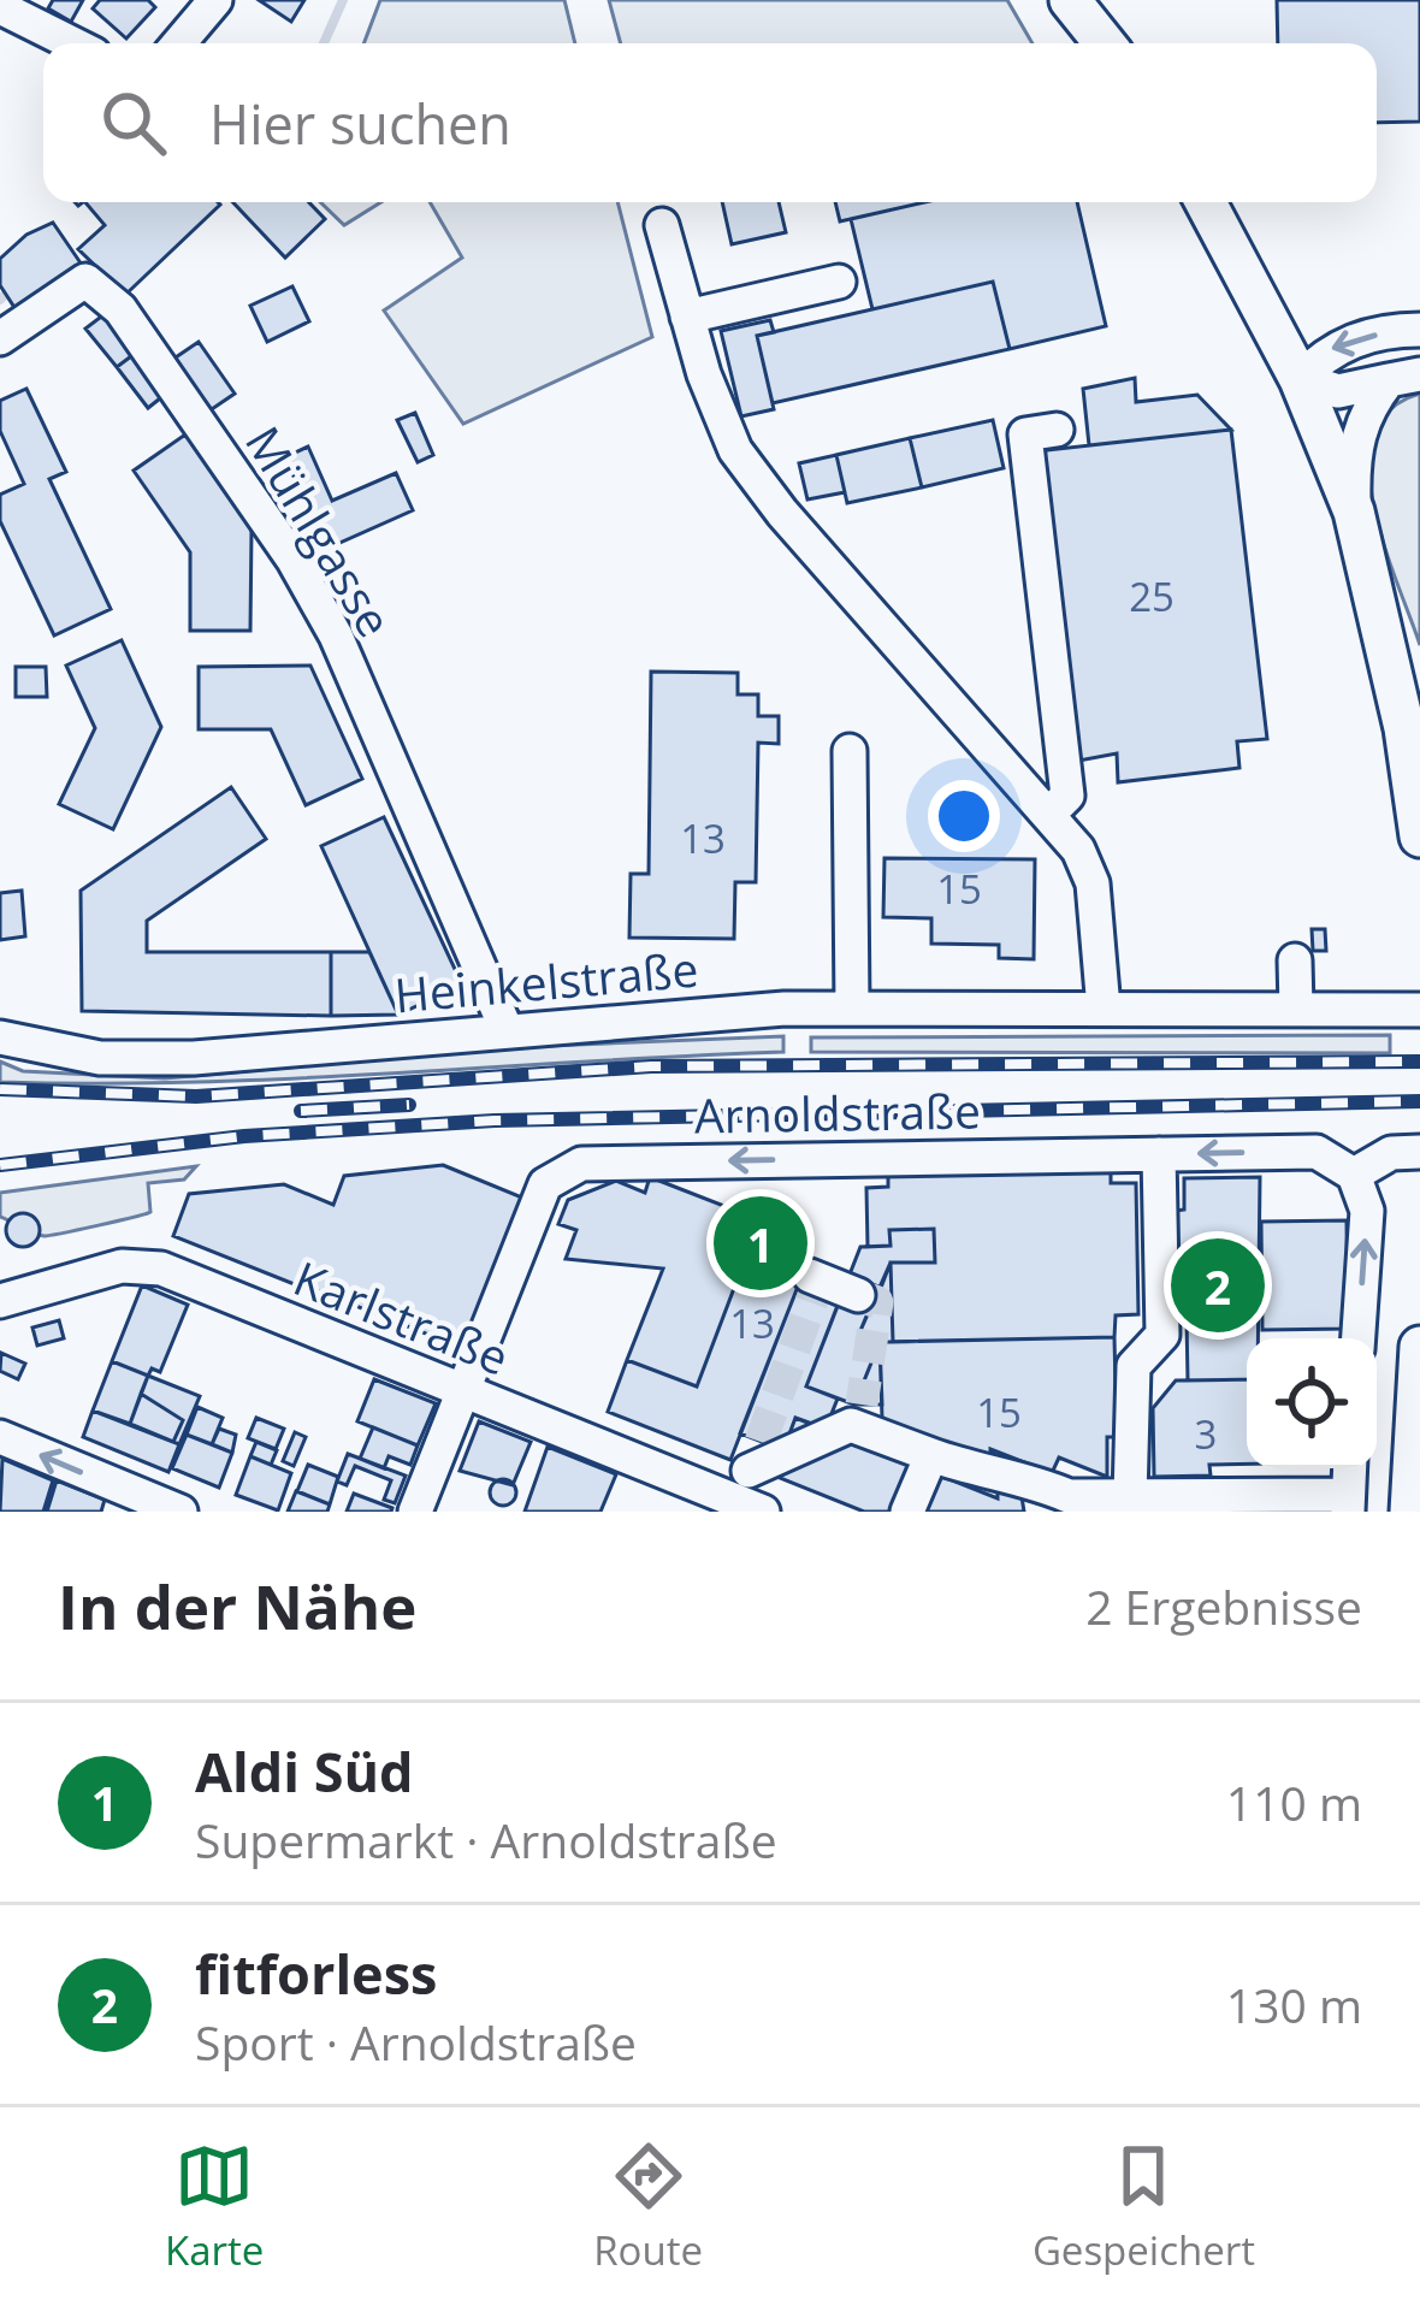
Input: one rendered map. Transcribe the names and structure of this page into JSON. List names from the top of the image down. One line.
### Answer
{"streets":{"street":["Mühlgasse","Heinkelstraße","Arnoldstraße","Karlstraße"]},"crossings":[["Mühlgasse","Heinkelstraße"],["Arnoldstraße","Karlstraße"]],"one_way":["Arnoldstraße"],"house_numbers":["25","13","15","13","15","3"],"page":{"search":"Hier suchen","pins":["1","2"],"heading":["In der Nähe","2 Ergebnisse"],"list":[{"mark":"1","name":"Aldi Süd","note":"Supermarkt · Arnoldstraße","value":"110 m"},{"mark":"2","name":"fitforless","note":"Sport · Arnoldstraße","value":"130 m"}],"nav":["Karte","Route","Gespeichert"]}}
